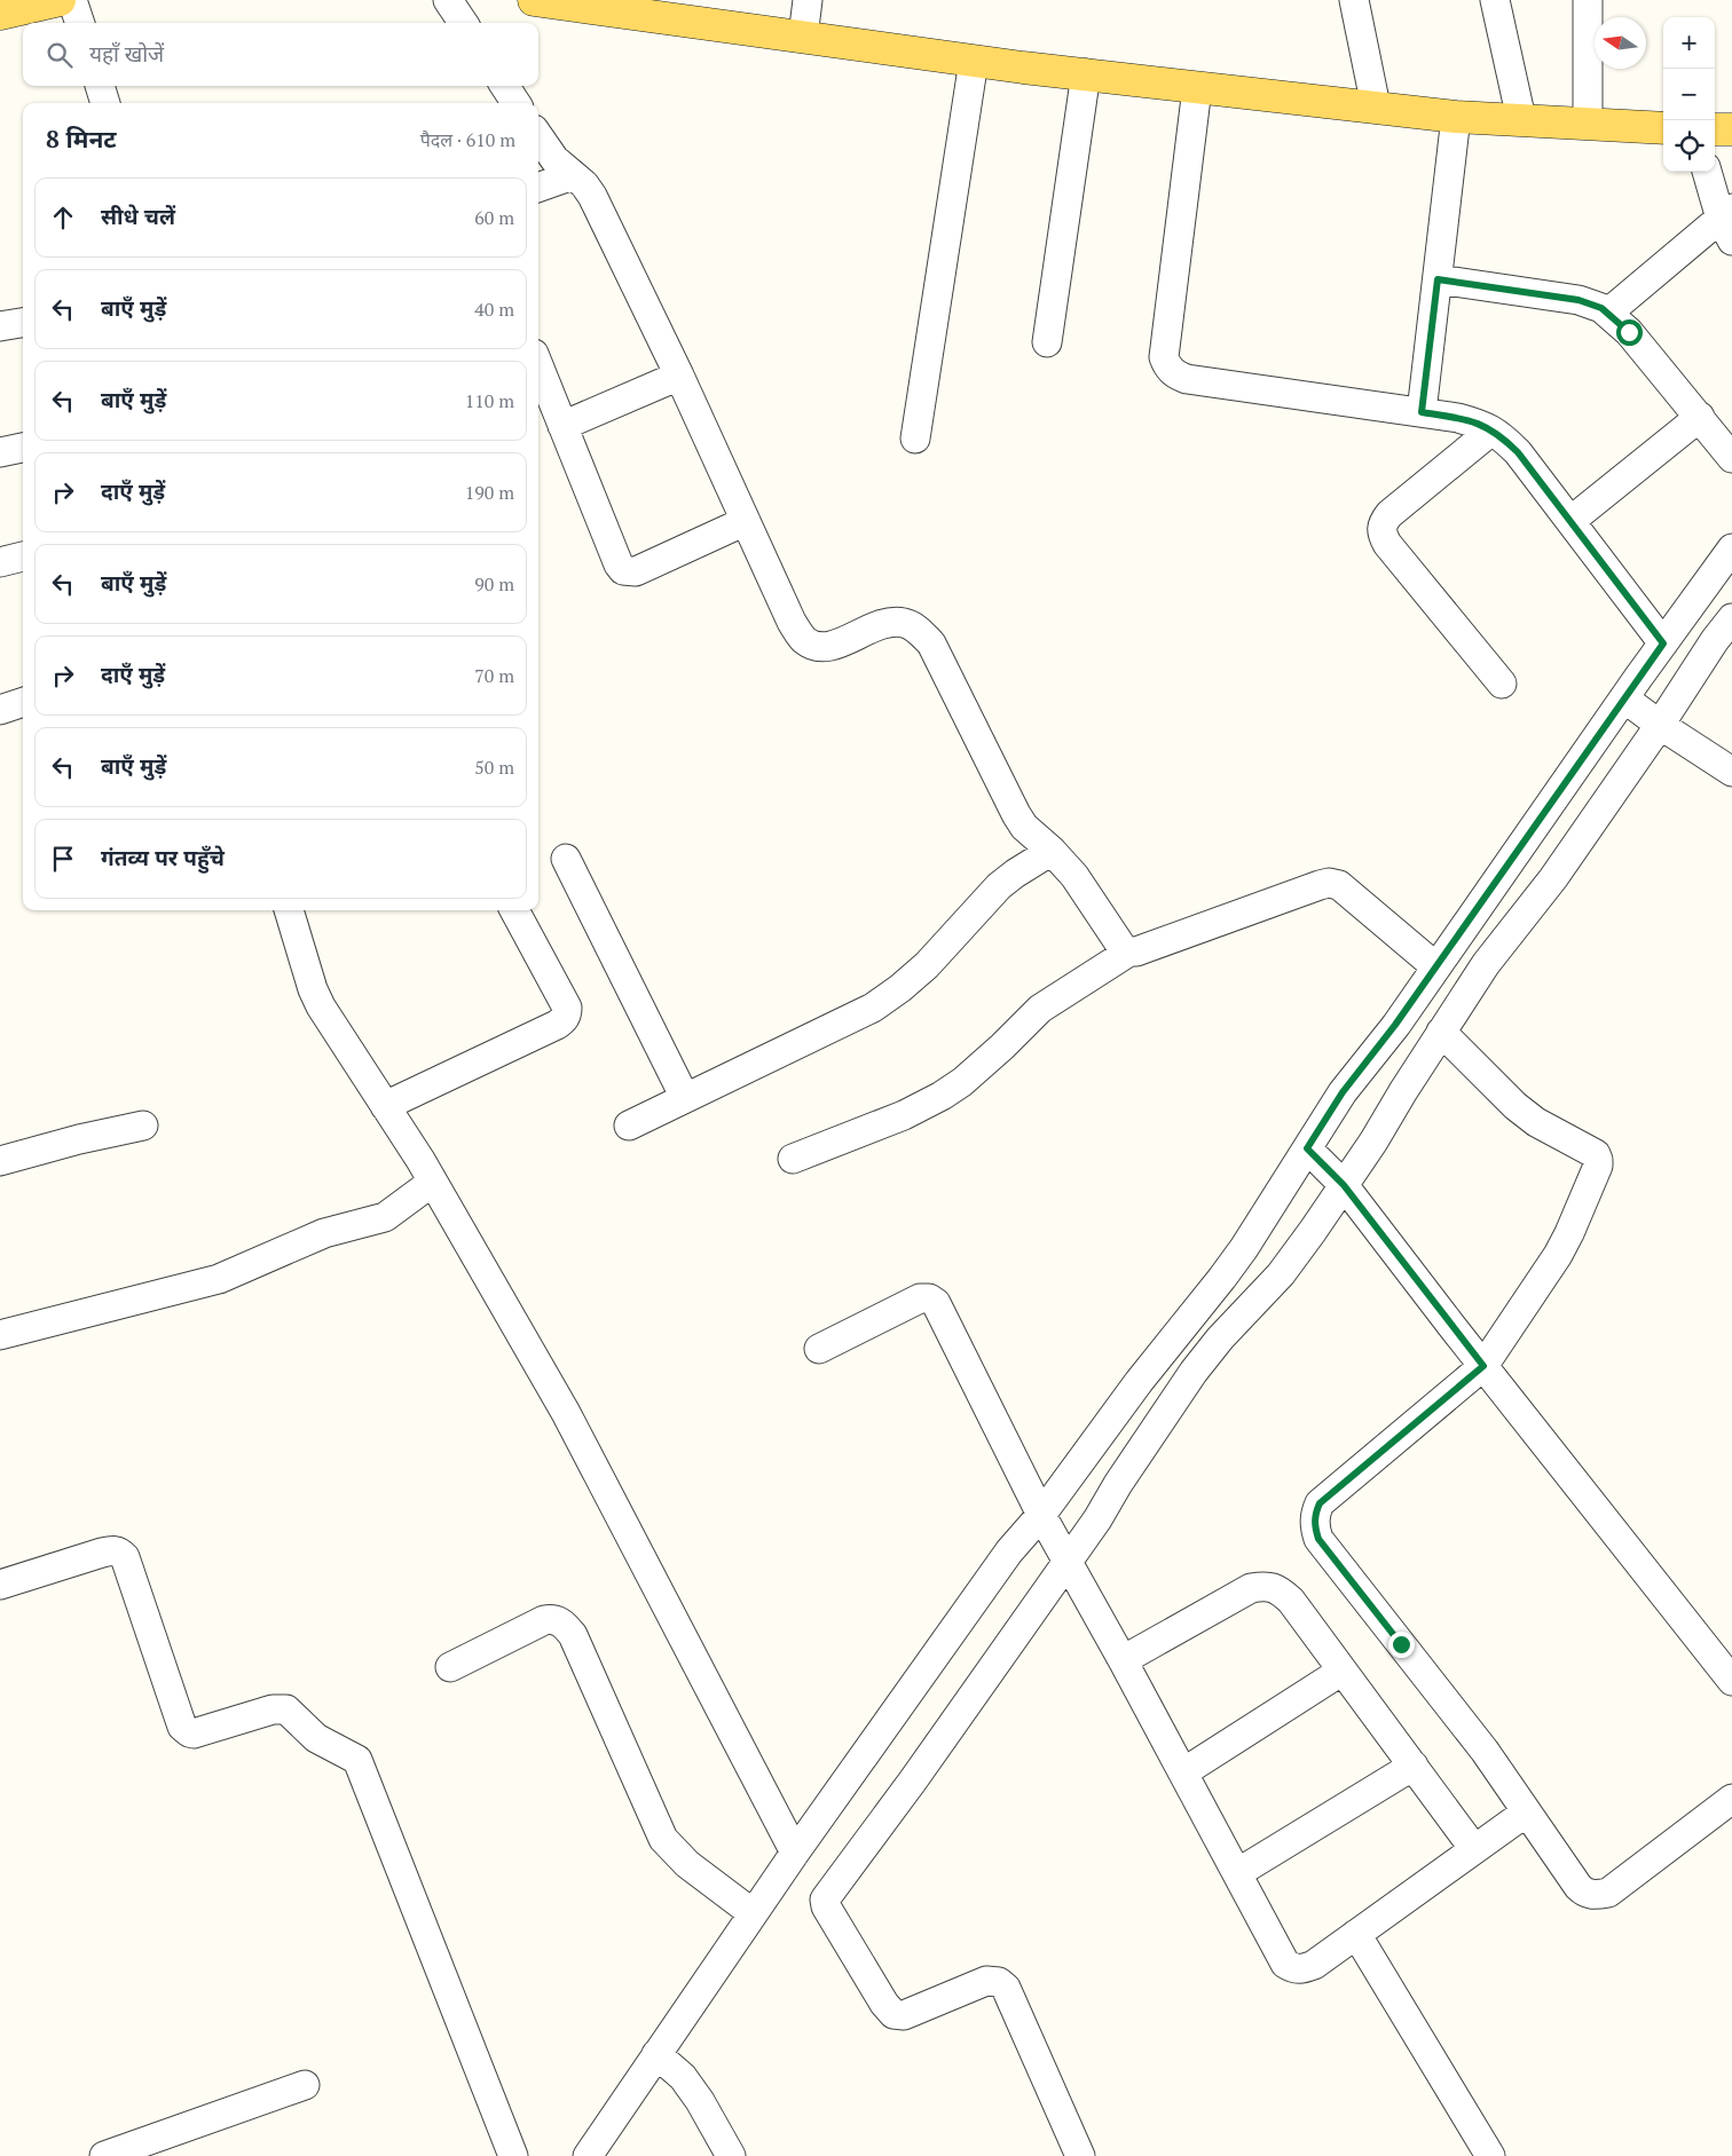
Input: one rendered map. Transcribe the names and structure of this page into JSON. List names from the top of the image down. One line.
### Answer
{"north":"left","page":{"map_buttons":["+","−"],"search":"यहाँ खोजें","heading":["8 मिनट","पैदल · 610 m"],"list":[["सीधे चलें","60 m"],["बाएँ मुड़ें","40 m"],["बाएँ मुड़ें","110 m"],["दाएँ मुड़ें","190 m"],["बाएँ मुड़ें","90 m"],["दाएँ मुड़ें","70 m"],["बाएँ मुड़ें","50 m"],"गंतव्य पर पहुँचे"]}}
